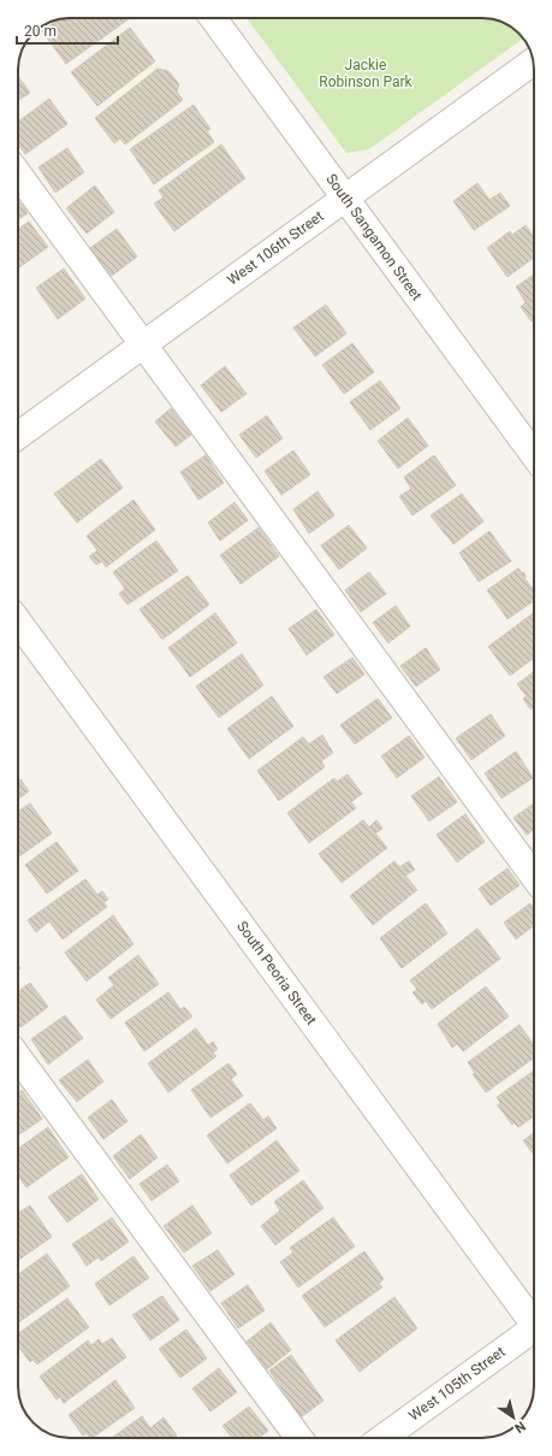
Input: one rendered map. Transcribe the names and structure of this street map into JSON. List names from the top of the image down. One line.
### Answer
{"streets":{"street":["South Sangamon Street","West 106th Street","South Peoria Street","West 105th Street"]},"crossings":[["South Sangamon Street","West 106th Street"]],"parks":["Jackie Robinson Park"],"scale_bar":"20 m","north":"bottom right"}
